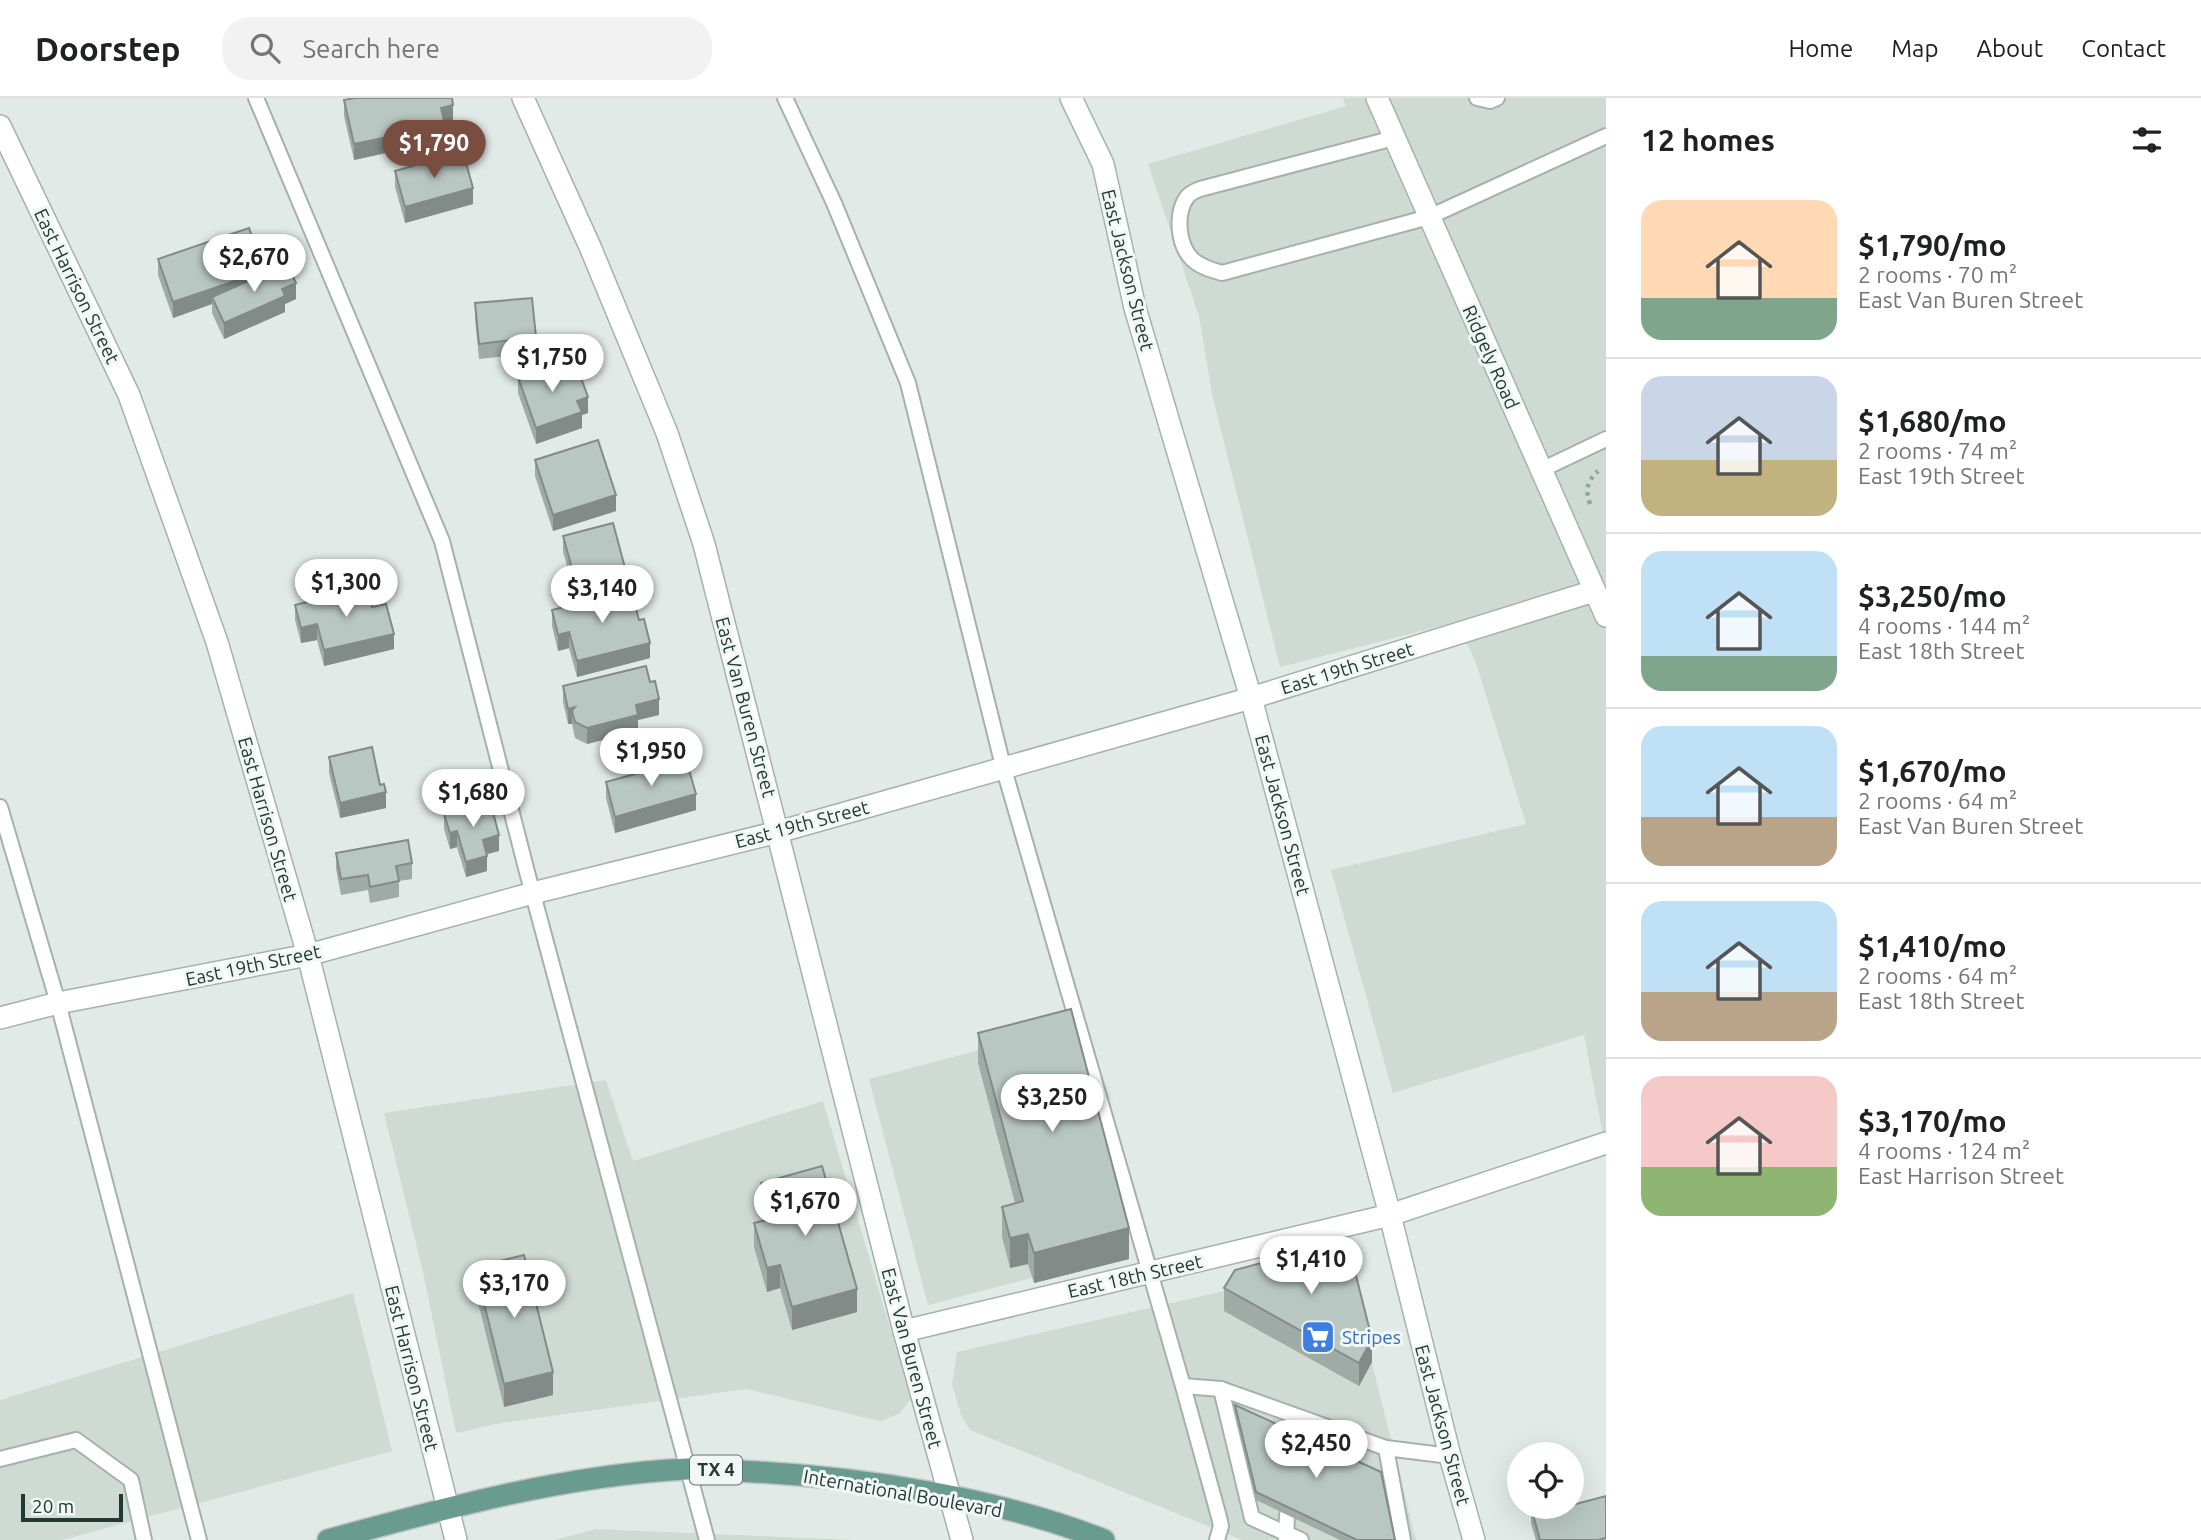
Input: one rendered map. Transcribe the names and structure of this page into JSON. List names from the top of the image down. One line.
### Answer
{"streets":{"main road":["TX 4","International Boulevard"],"street":["East Jackson Street","East Harrison Street","Ridgely Road","East 19th Street","East Van Buren Street","East 18th Street"]},"crossings":[["East Jackson Street","East 19th Street"],["East Jackson Street","East 18th Street"],["East Harrison Street","East 19th Street"],["East Harrison Street","International Boulevard"],["Ridgely Road","East 19th Street"],["East 19th Street","East Van Buren Street"],["East Van Buren Street","East 18th Street"],["East Van Buren Street","International Boulevard"]],"places":{"supermarket":["Stripes"]},"scale_bar":"20 m","page":{"header":"Doorstep","search":"Search here","nav":["Home","Map","About","Contact"],"heading":"12 homes","price":["$1,790","$2,670","$1,750","$1,300","$3,140","$1,950","$1,680","$3,250","$1,670","$1,410","$3,170","$2,450"],"list":[{"name":"$1,790/mo","note":"2 rooms · 70 m² · East Van Buren Street"},{"name":"$1,680/mo","note":"2 rooms · 74 m² · East 19th Street"},{"name":"$3,250/mo","note":"4 rooms · 144 m² · East 18th Street"},{"name":"$1,670/mo","note":"2 rooms · 64 m² · East Van Buren Street"},{"name":"$1,410/mo","note":"2 rooms · 64 m² · East 18th Street"},{"name":"$3,170/mo","note":"4 rooms · 124 m² · East Harrison Street"}],"scale":"20 m"}}
